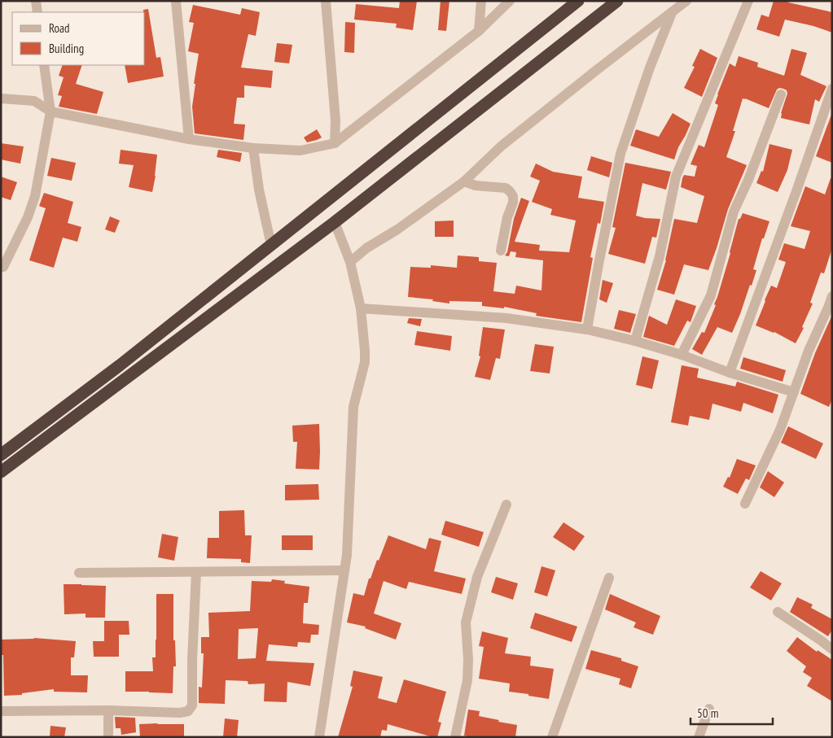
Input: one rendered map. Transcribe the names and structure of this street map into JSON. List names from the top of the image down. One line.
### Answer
{"legend":["Road","Building"],"scale_bar":"50 m"}
